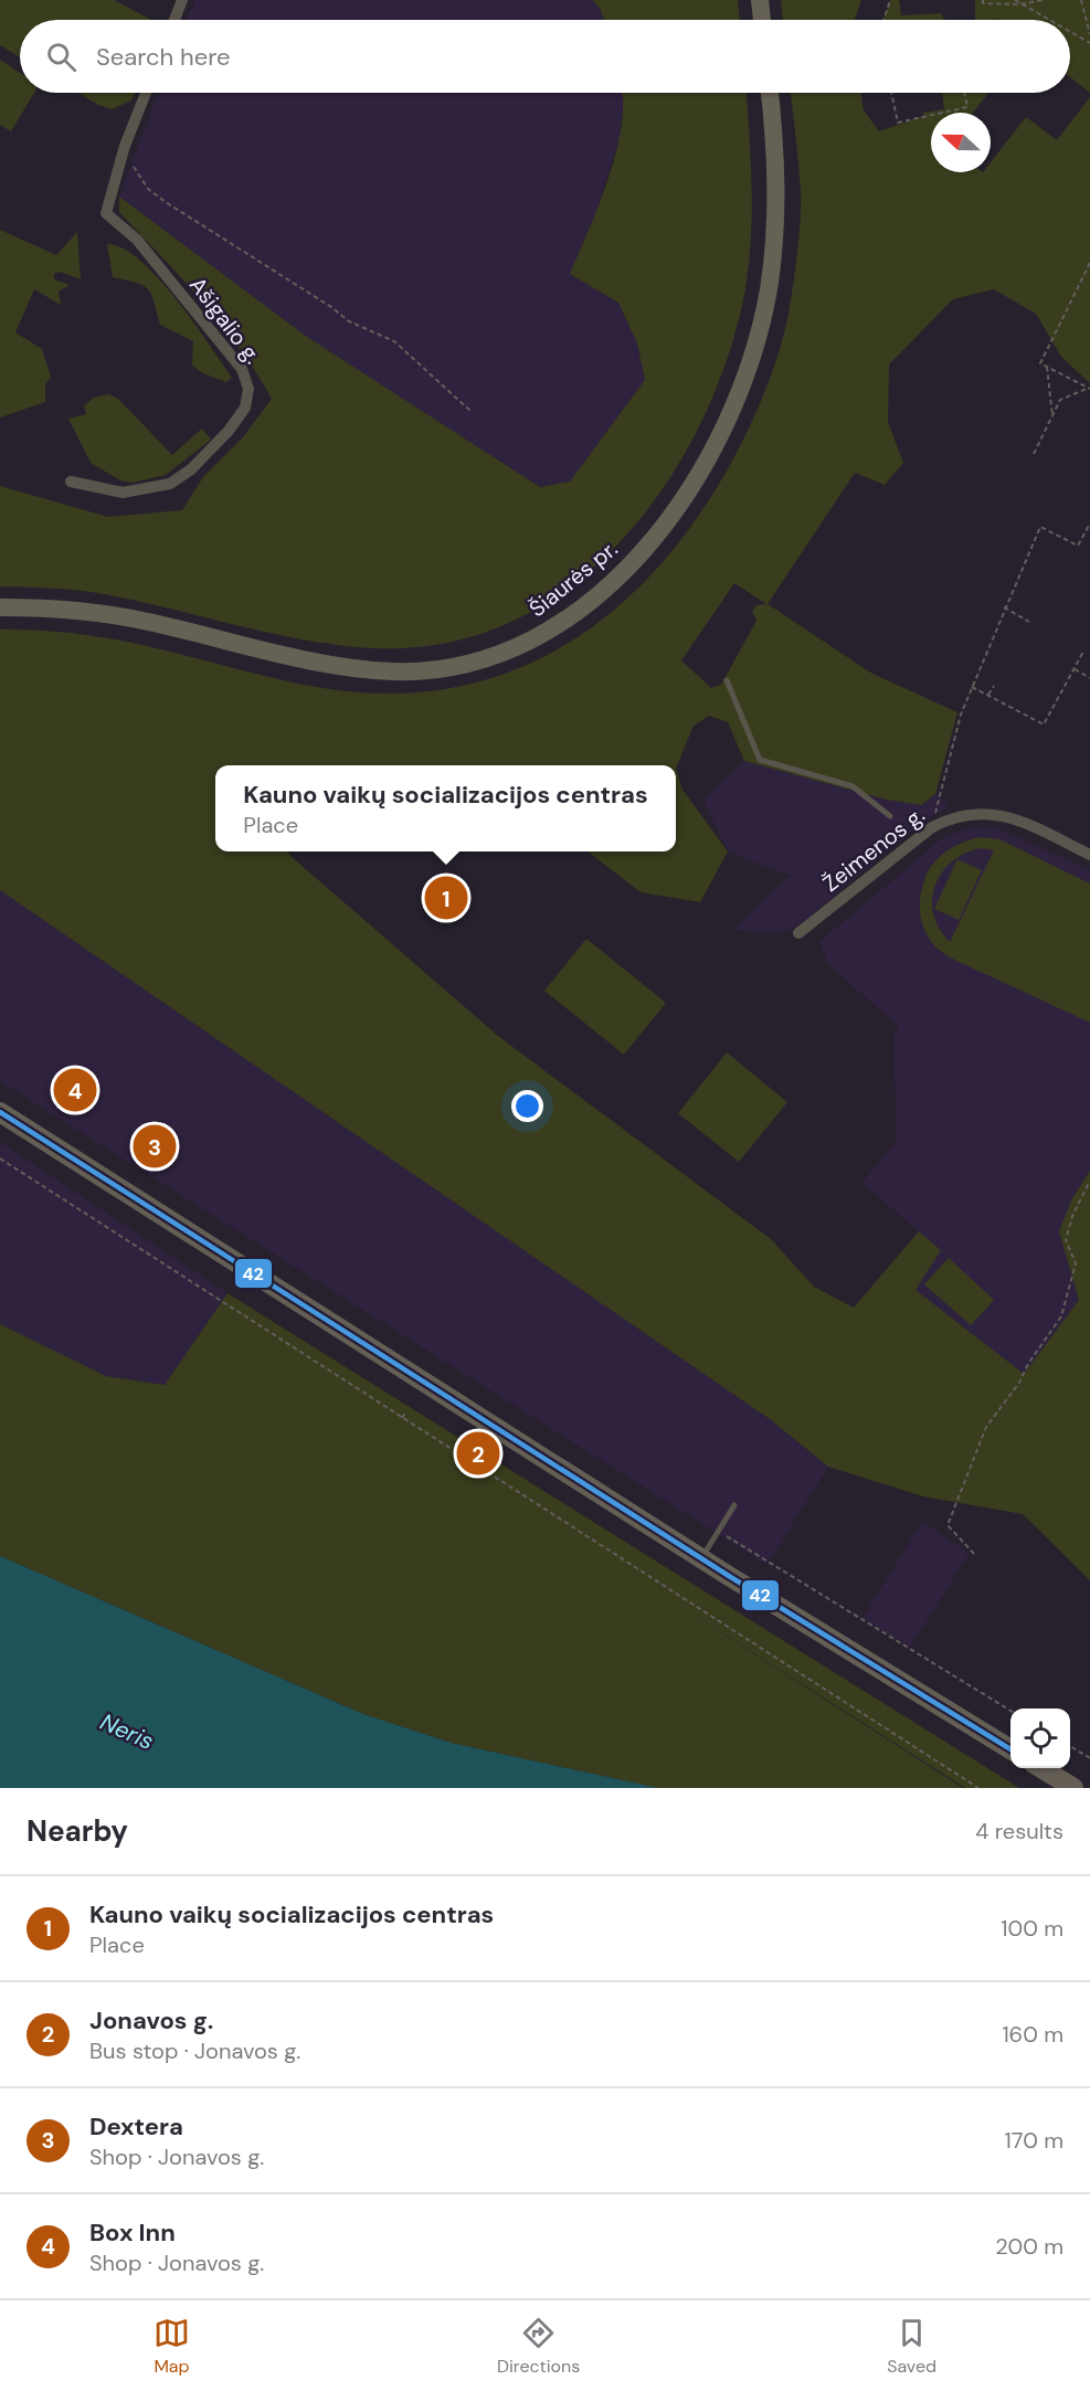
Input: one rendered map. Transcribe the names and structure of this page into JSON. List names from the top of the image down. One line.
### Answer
{"streets":{"main road":["Šiaurės pr."],"street":["Ašigalio g.","Žeimenos g."]},"water":["Neris"],"lines":["transit line 42"],"north":"left","page":{"search":"Search here","popup":["Kauno vaikų socializacijos centras","Place"],"pins":["1","4","3","2"],"heading":["Nearby","4 results"],"list":[{"mark":"1","name":"Kauno vaikų socializacijos centras","note":"Place","value":"100 m"},{"mark":"2","name":"Jonavos g.","note":"Bus stop · Jonavos g.","value":"160 m"},{"mark":"3","name":"Dextera","note":"Shop · Jonavos g.","value":"170 m"},{"mark":"4","name":"Box Inn","note":"Shop · Jonavos g.","value":"200 m"}],"nav":["Map","Directions","Saved"]}}
